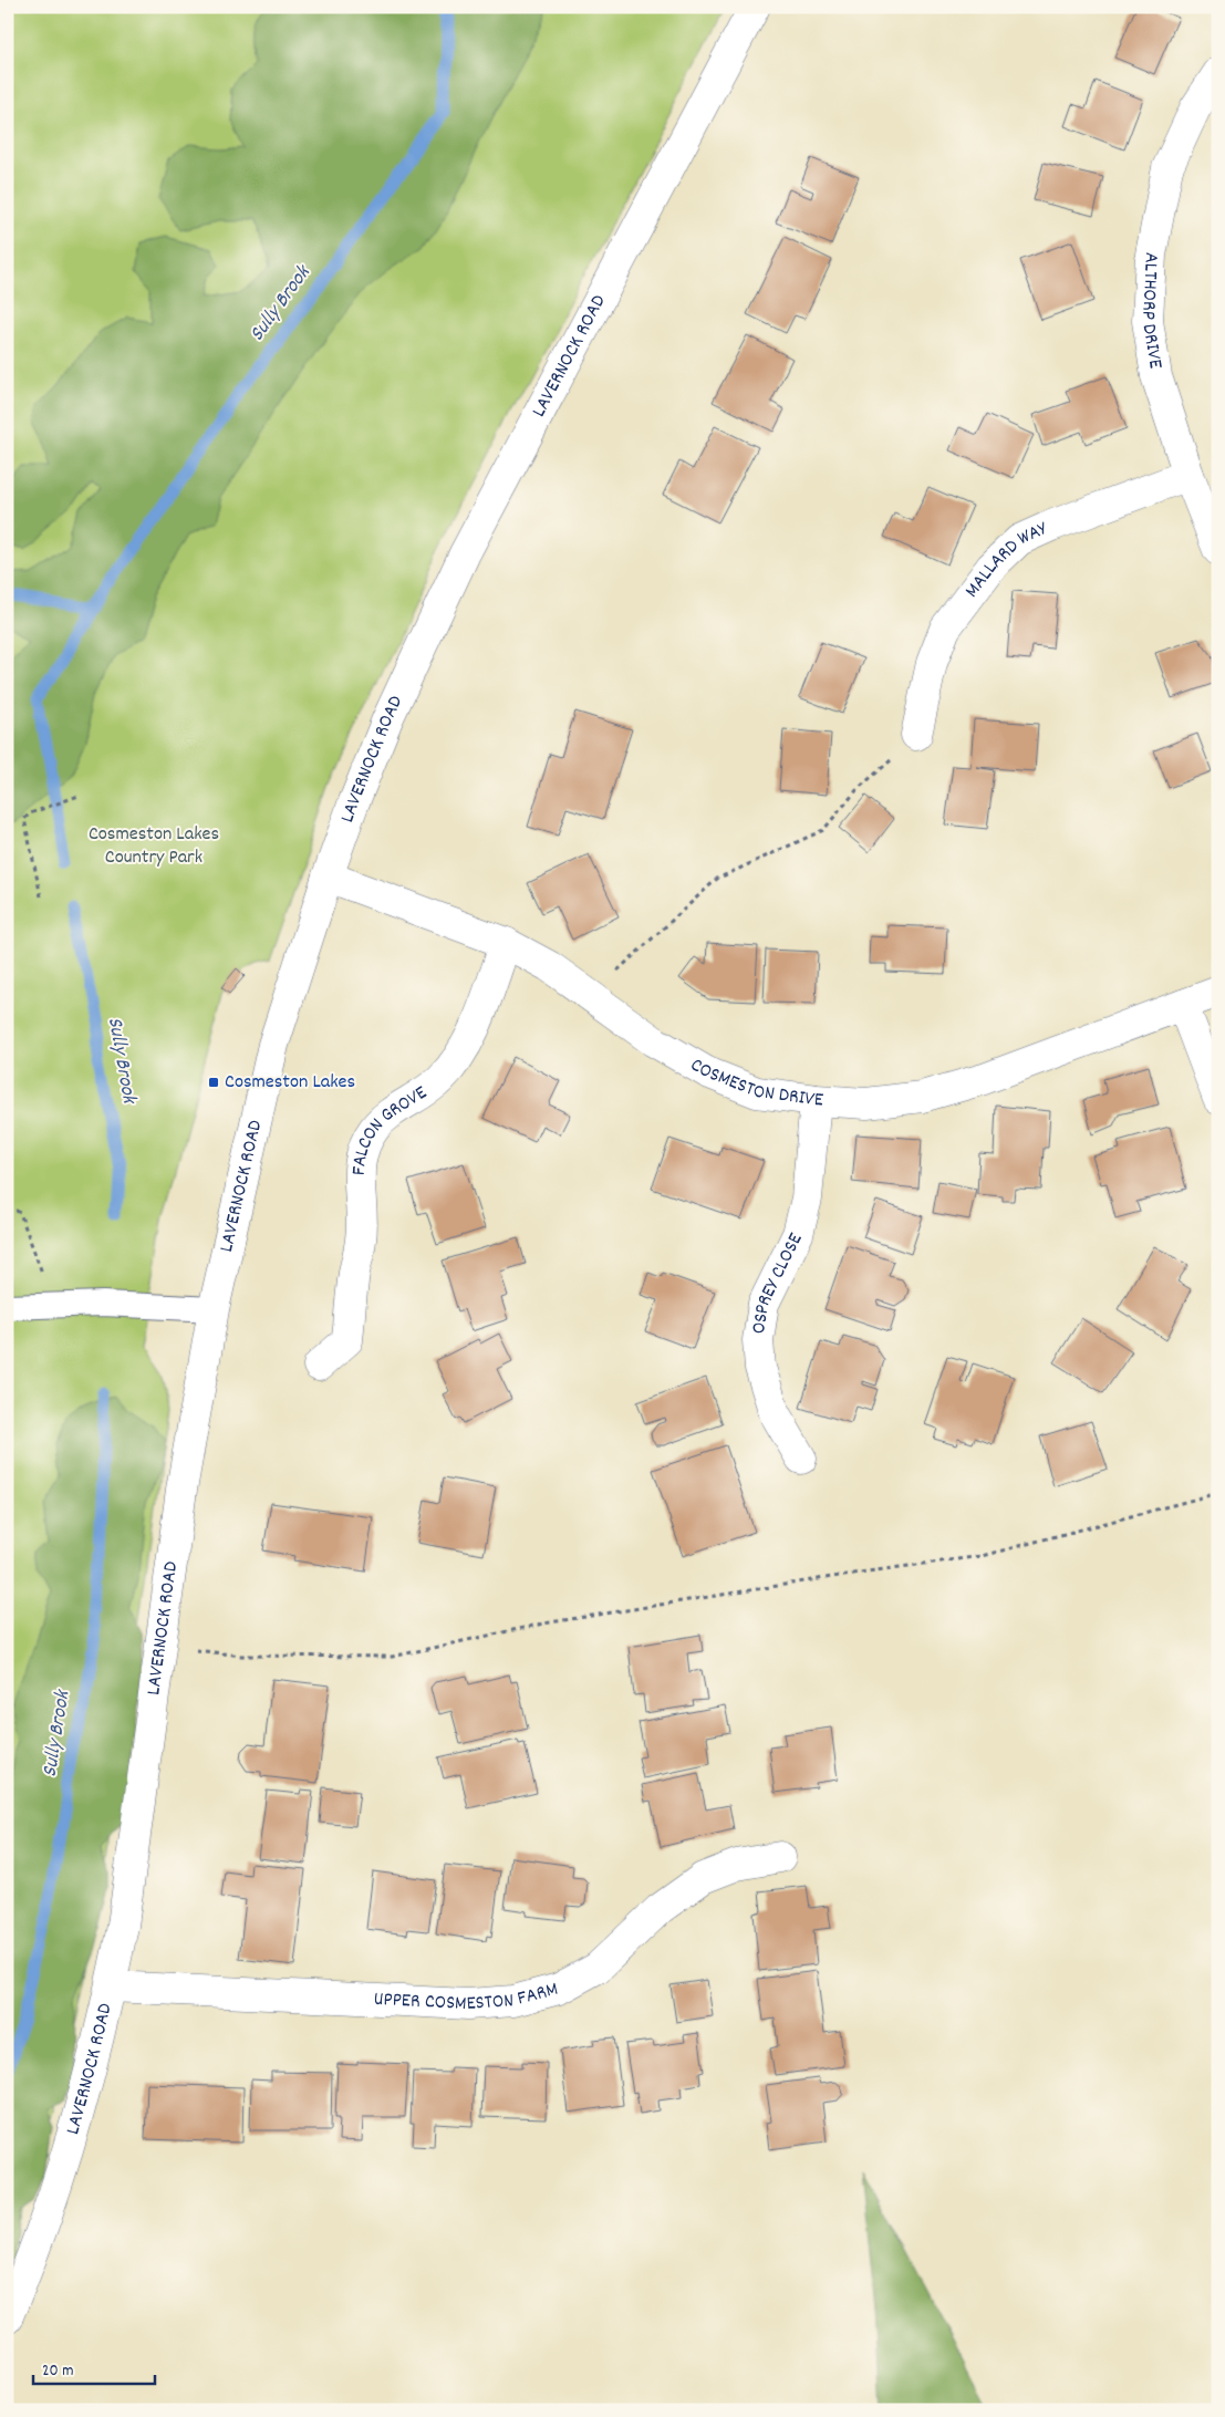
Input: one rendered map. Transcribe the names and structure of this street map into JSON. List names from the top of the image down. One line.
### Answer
{"streets":{"street":["ALTHORP DRIVE","LAVERNOCK ROAD","MALLARD WAY","COSMESTON DRIVE","FALCON GROVE","OSPREY CLOSE","UPPER COSMESTON FARM"]},"crossings":[["ALTHORP DRIVE","MALLARD WAY"],["LAVERNOCK ROAD","COSMESTON DRIVE"],["LAVERNOCK ROAD","UPPER COSMESTON FARM"],["COSMESTON DRIVE","FALCON GROVE"],["COSMESTON DRIVE","OSPREY CLOSE"]],"water":["Sully Brook"],"parks":["Cosmeston Lakes Country Park"],"places":{"transit":["Cosmeston Lakes"]},"scale_bar":"20 m"}
